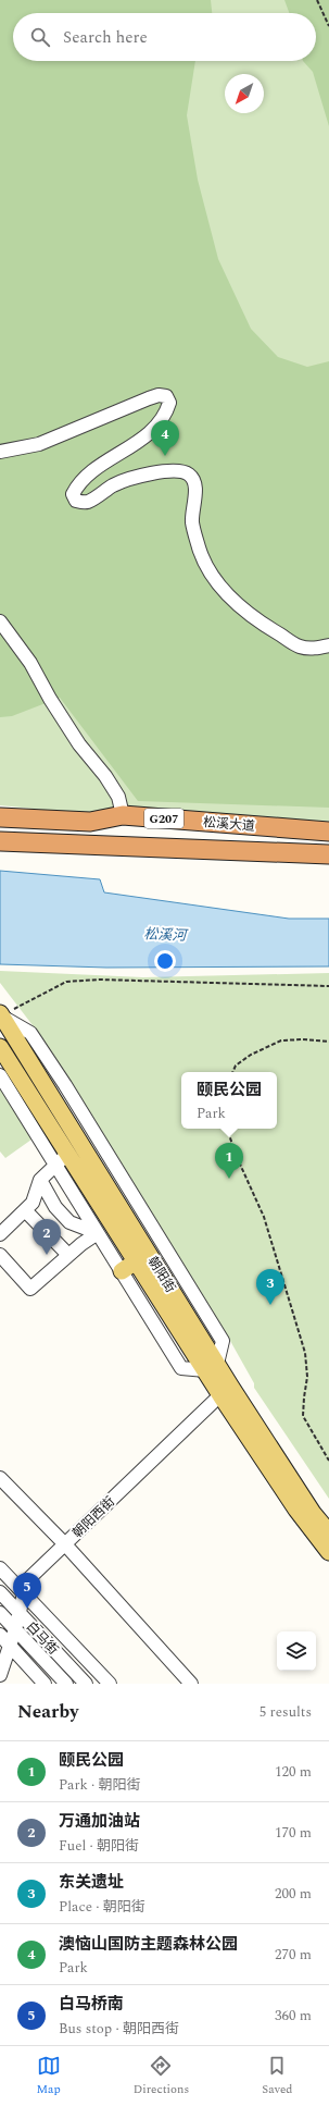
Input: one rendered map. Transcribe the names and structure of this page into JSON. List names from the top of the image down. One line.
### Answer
{"streets":{"highway":["G207","松溪大道"],"main road":["朝阳街"],"street":["朝阳西街","白马街"]},"crossings":[["朝阳街","朝阳西街"],["朝阳西街","白马街"]],"water":["松溪河"],"north":"bottom left","page":{"search":"Search here","pins":["4","1","2","3","5"],"popup":["颐民公园","Park"],"heading":["Nearby","5 results"],"list":[{"mark":"1","name":"颐民公园","note":"Park · 朝阳街","value":"120 m"},{"mark":"2","name":"万通加油站","note":"Fuel · 朝阳街","value":"170 m"},{"mark":"3","name":"东关遗址","note":"Place · 朝阳街","value":"200 m"},{"mark":"4","name":"澳恼山国防主题森林公园","note":"Park","value":"270 m"},{"mark":"5","name":"白马桥南","note":"Bus stop · 朝阳西街","value":"360 m"}],"nav":["Map","Directions","Saved"]}}
